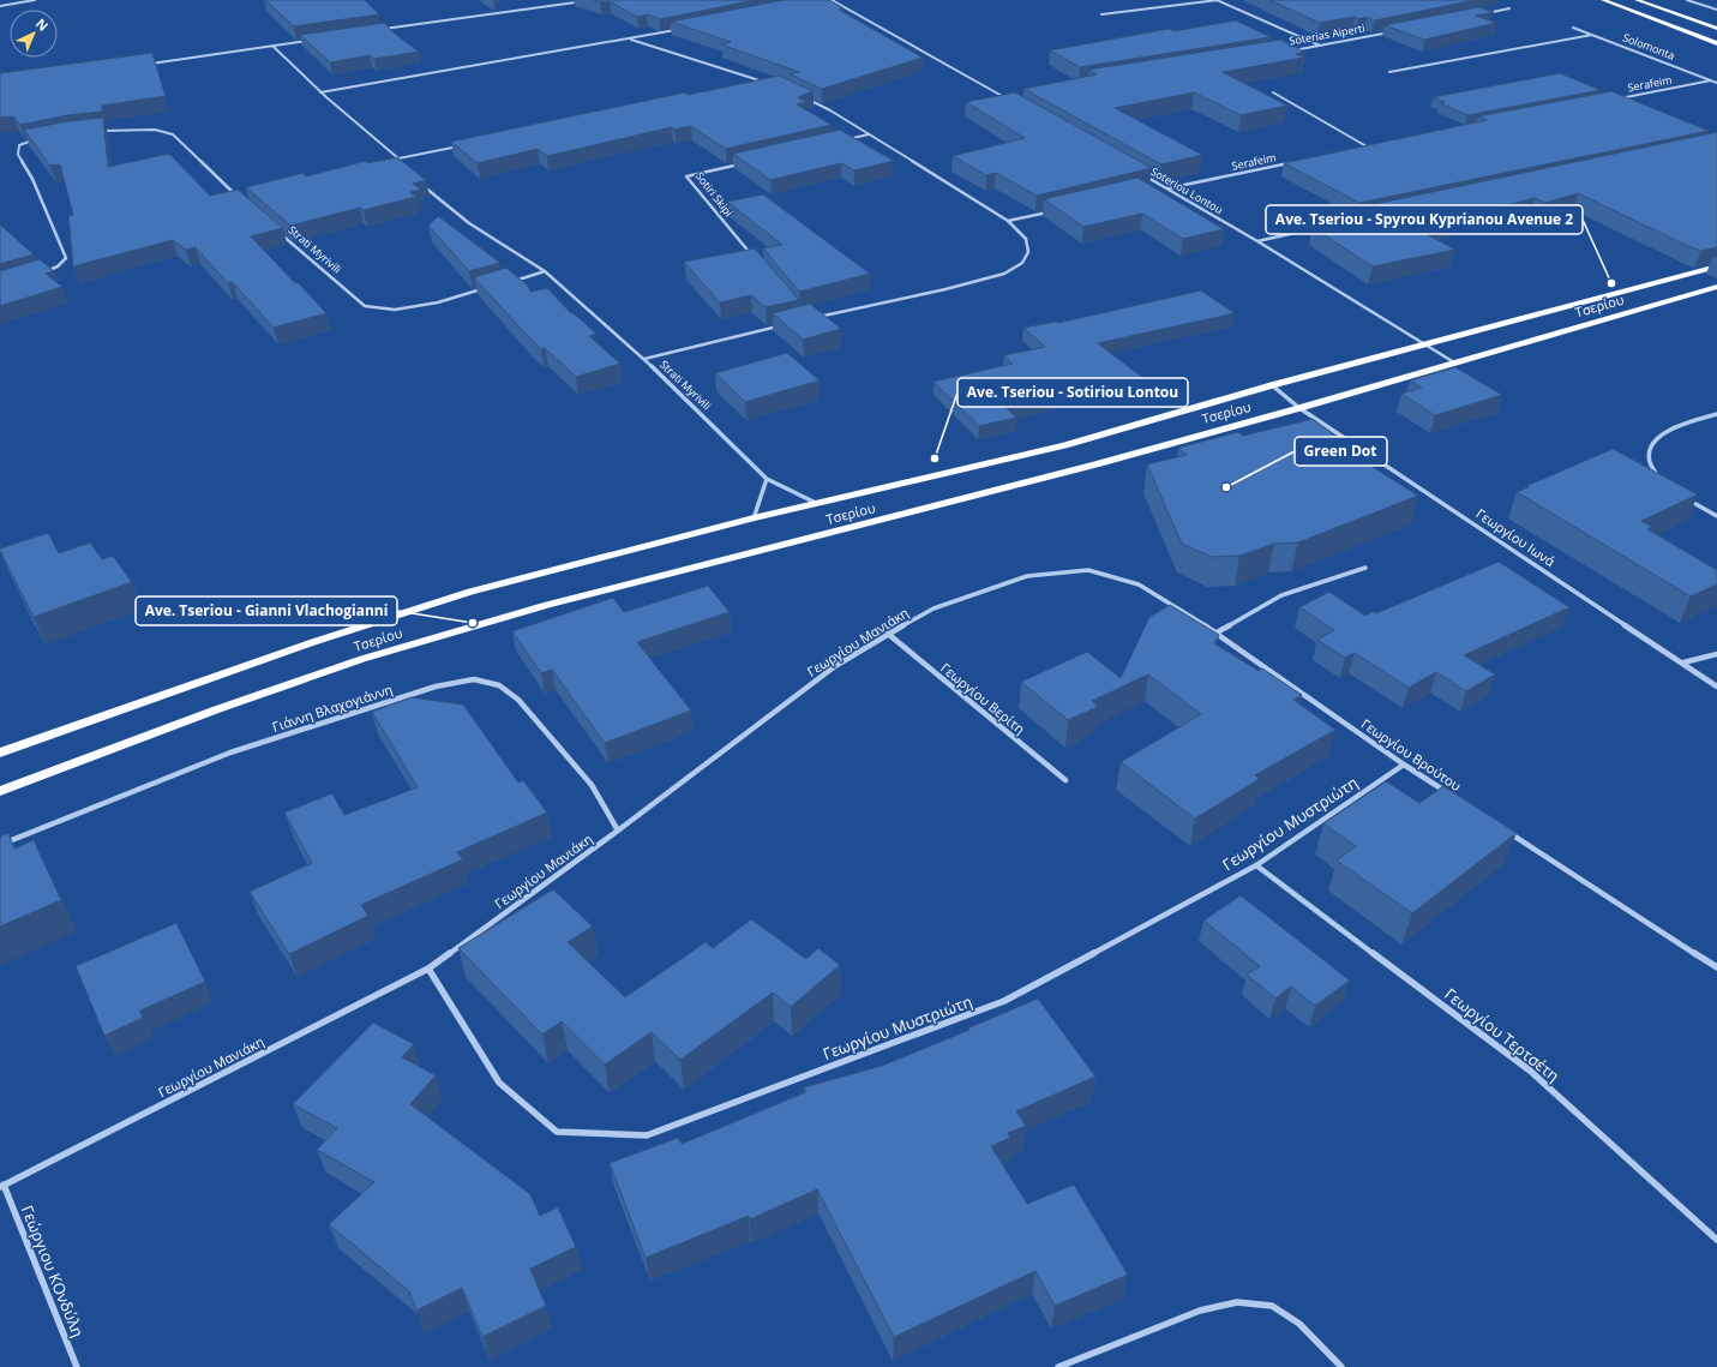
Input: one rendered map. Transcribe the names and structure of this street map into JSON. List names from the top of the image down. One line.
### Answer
{"streets":{"main road":["Τσερίου"],"street":["Soterias Aiperti","Solomonta","Serafeim","Soteriou Lontou","Sotiri Skipi","Strati Myrivili","Γεωργίου Ιωνά","Γεωργίου Μανιάκη","Γεωργίου Βερίτη","Γιάννη Βλαχογιάννη","Γεωργίου Βρούτου","Γεωργίου Μυστριώτη","Γεωργίου Τερτσέτη","Γεώργιου ΚΟνδύλη"]},"crossings":[["Solomonta","Serafeim"],["Serafeim","Soteriou Lontou"],["Soteriou Lontou","Τσερίου"],["Strati Myrivili","Τσερίου"],["Τσερίου","Γεωργίου Ιωνά"],["Γεωργίου Μανιάκη","Γεωργίου Βερίτη"],["Γεωργίου Μανιάκη","Γιάννη Βλαχογιάννη"],["Γεωργίου Μανιάκη","Γεωργίου Βρούτου"],["Γεωργίου Μανιάκη","Γεωργίου Μυστριώτη"],["Γεωργίου Μανιάκη","Γεώργιου ΚΟνδύλη"],["Γεωργίου Βρούτου","Γεωργίου Μυστριώτη"],["Γεωργίου Μυστριώτη","Γεωργίου Τερτσέτη"]],"places":["Ave. Tseriou - Spyrou Kyprianou Avenue 2","Ave. Tseriou - Sotiriou Lontou","Green Dot","Ave. Tseriou - Gianni Vlachogianni"],"north":"top right"}
